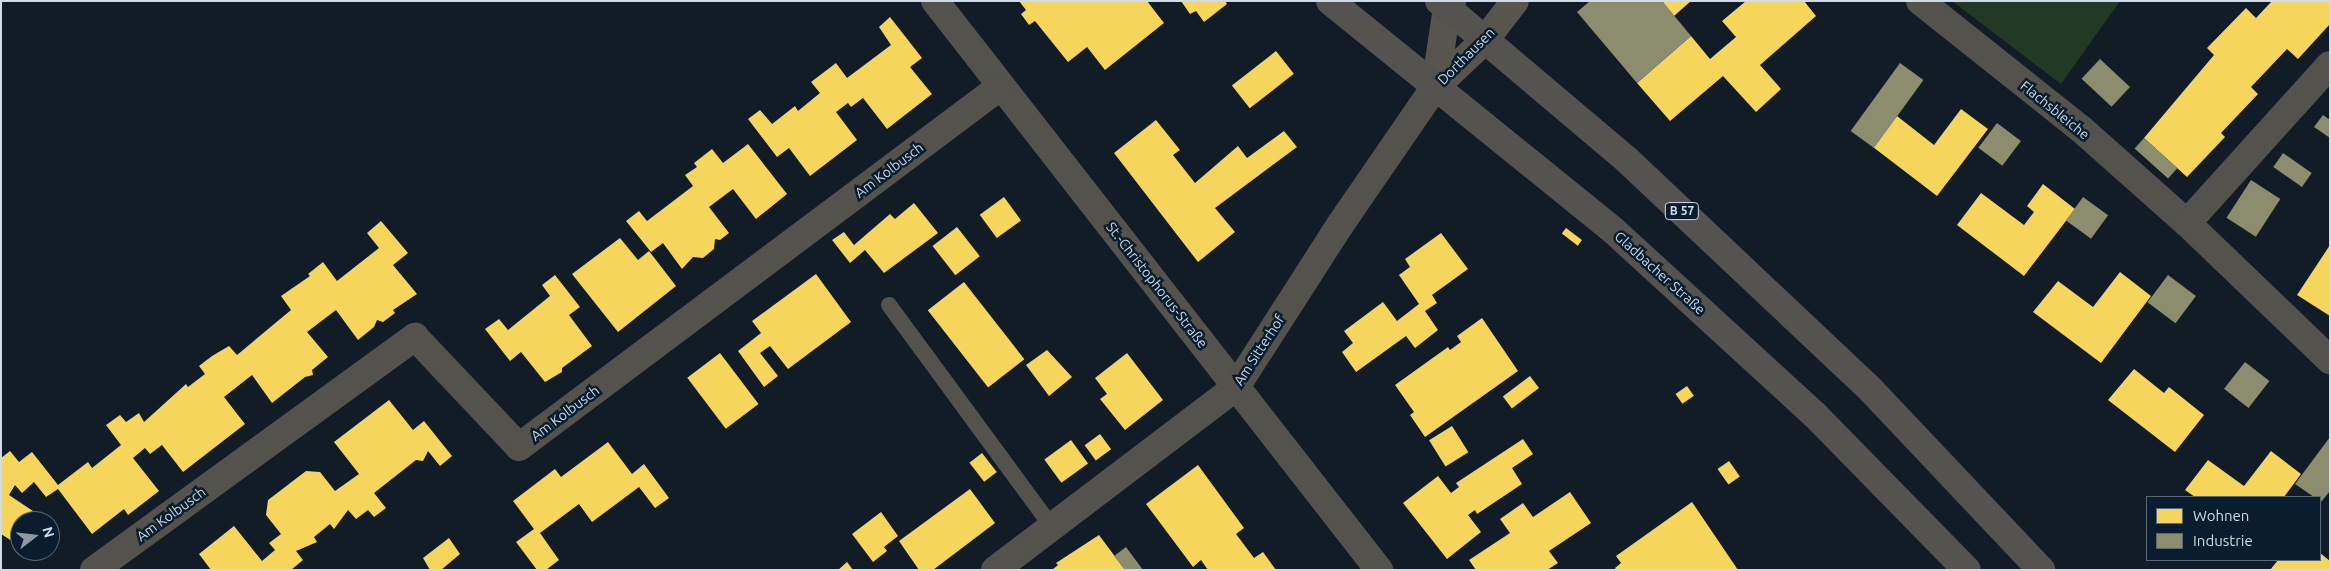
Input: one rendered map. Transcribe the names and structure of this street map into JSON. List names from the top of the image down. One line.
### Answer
{"streets":{"main road":["B 57","Gladbacher Straße"],"street":["Dorthausen","Flachsbleiche","Am Kolbusch","St.-Christophorus-Straße","Am Sitterhof"]},"crossings":[["Dorthausen","B 57"],["Dorthausen","Gladbacher Straße"],["Dorthausen","Am Sitterhof"],["Am Kolbusch","St.-Christophorus-Straße"],["Gladbacher Straße","Am Sitterhof"],["St.-Christophorus-Straße","Am Sitterhof"]],"legend":["Wohnen","Industrie"],"north":"right"}
